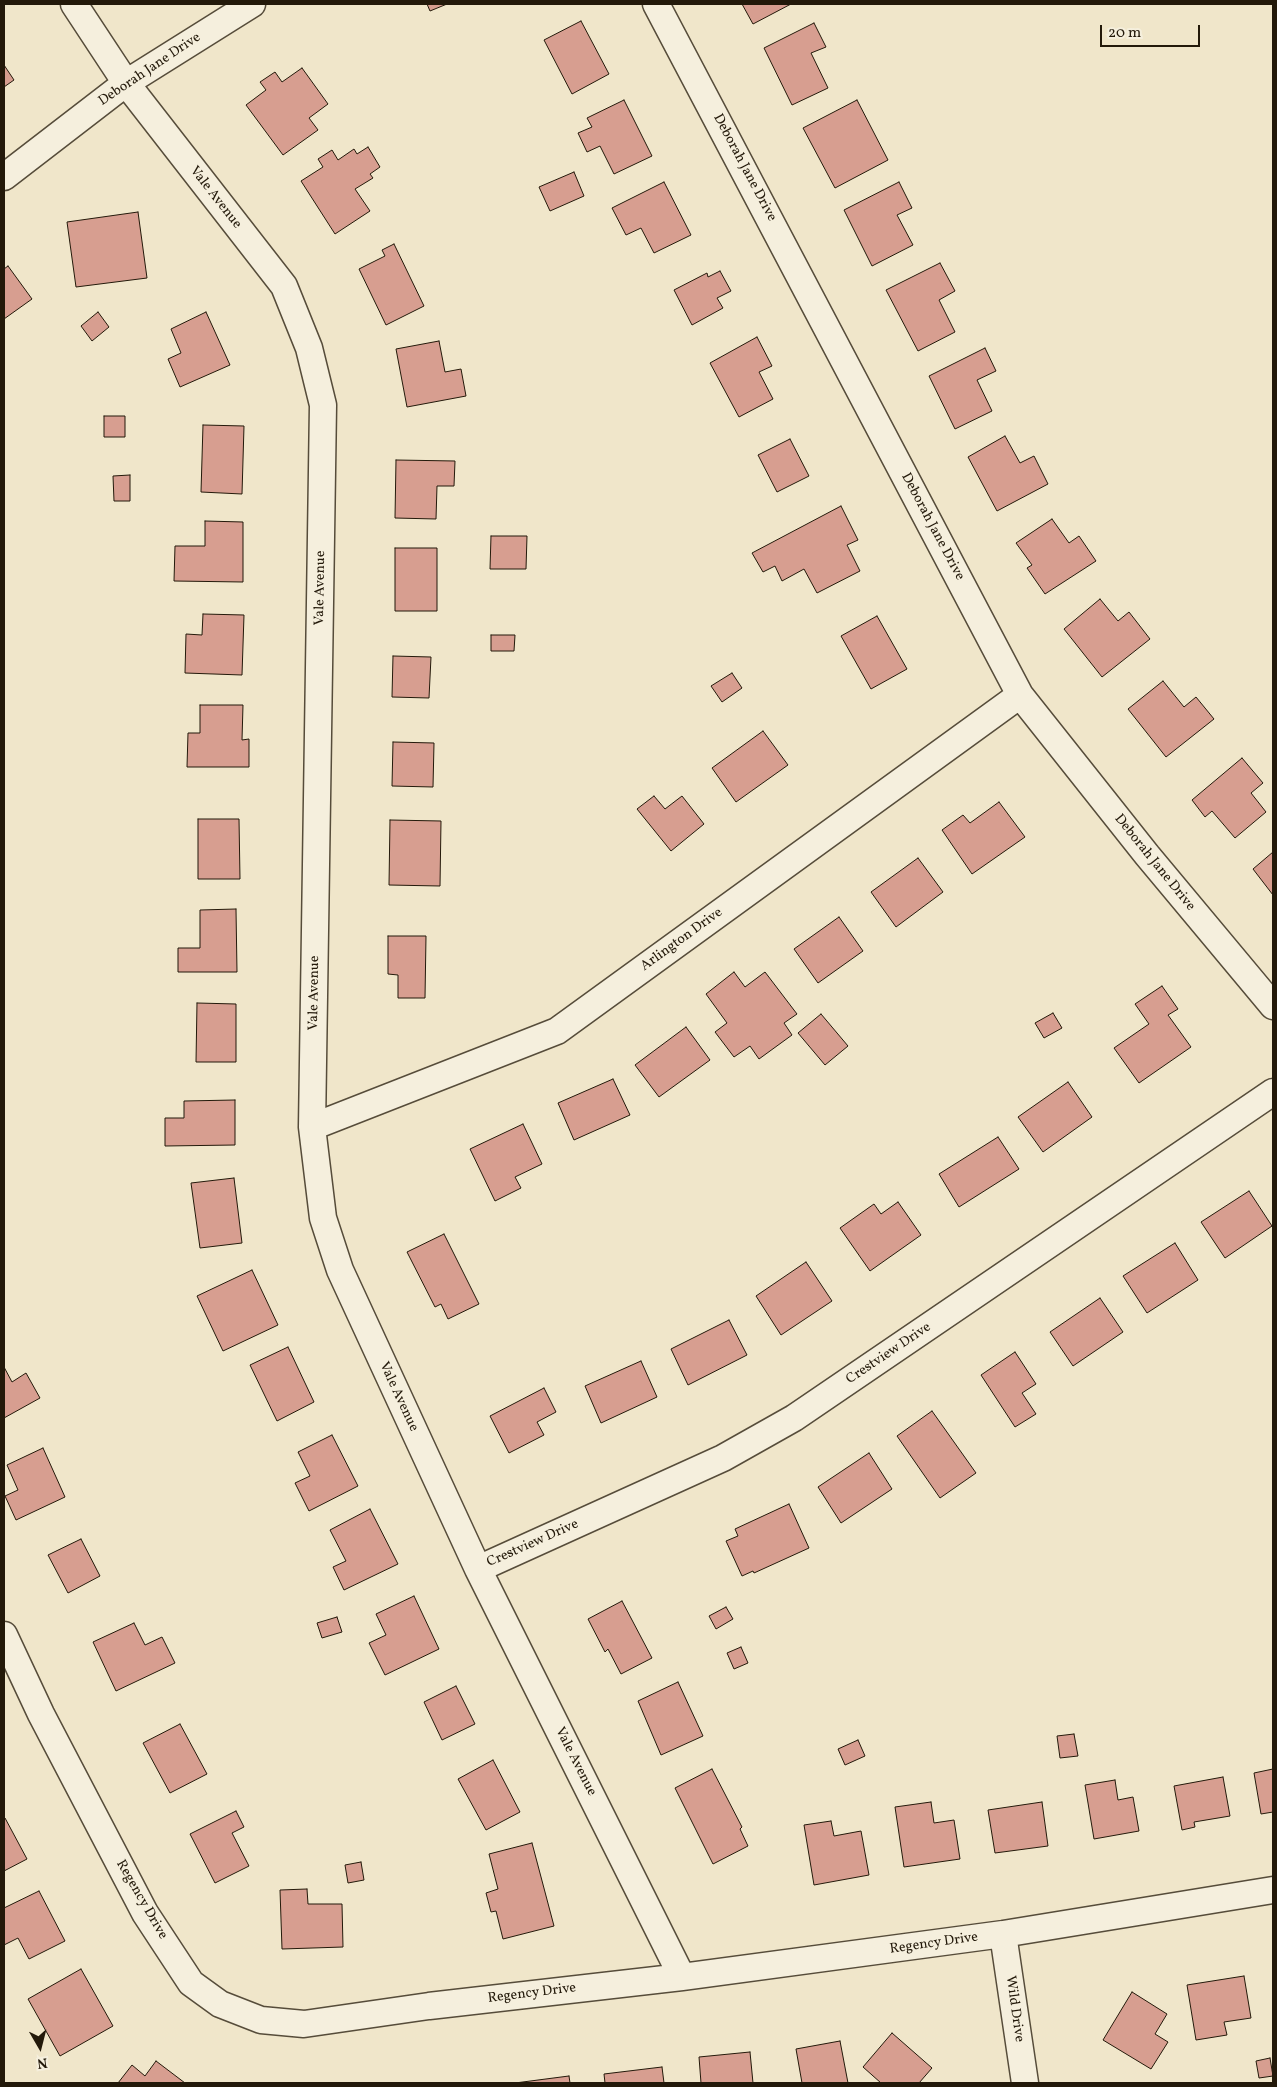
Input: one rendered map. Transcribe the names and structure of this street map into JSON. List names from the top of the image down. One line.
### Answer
{"streets":{"street":["Deborah Jane Drive","Vale Avenue","Arlington Drive","Crestview Drive","Regency Drive","Wild Drive"]},"crossings":[["Deborah Jane Drive","Vale Avenue"],["Deborah Jane Drive","Arlington Drive"],["Vale Avenue","Arlington Drive"],["Vale Avenue","Crestview Drive"],["Vale Avenue","Regency Drive"],["Regency Drive","Wild Drive"]],"scale_bar":"20 m","north":"bottom"}
